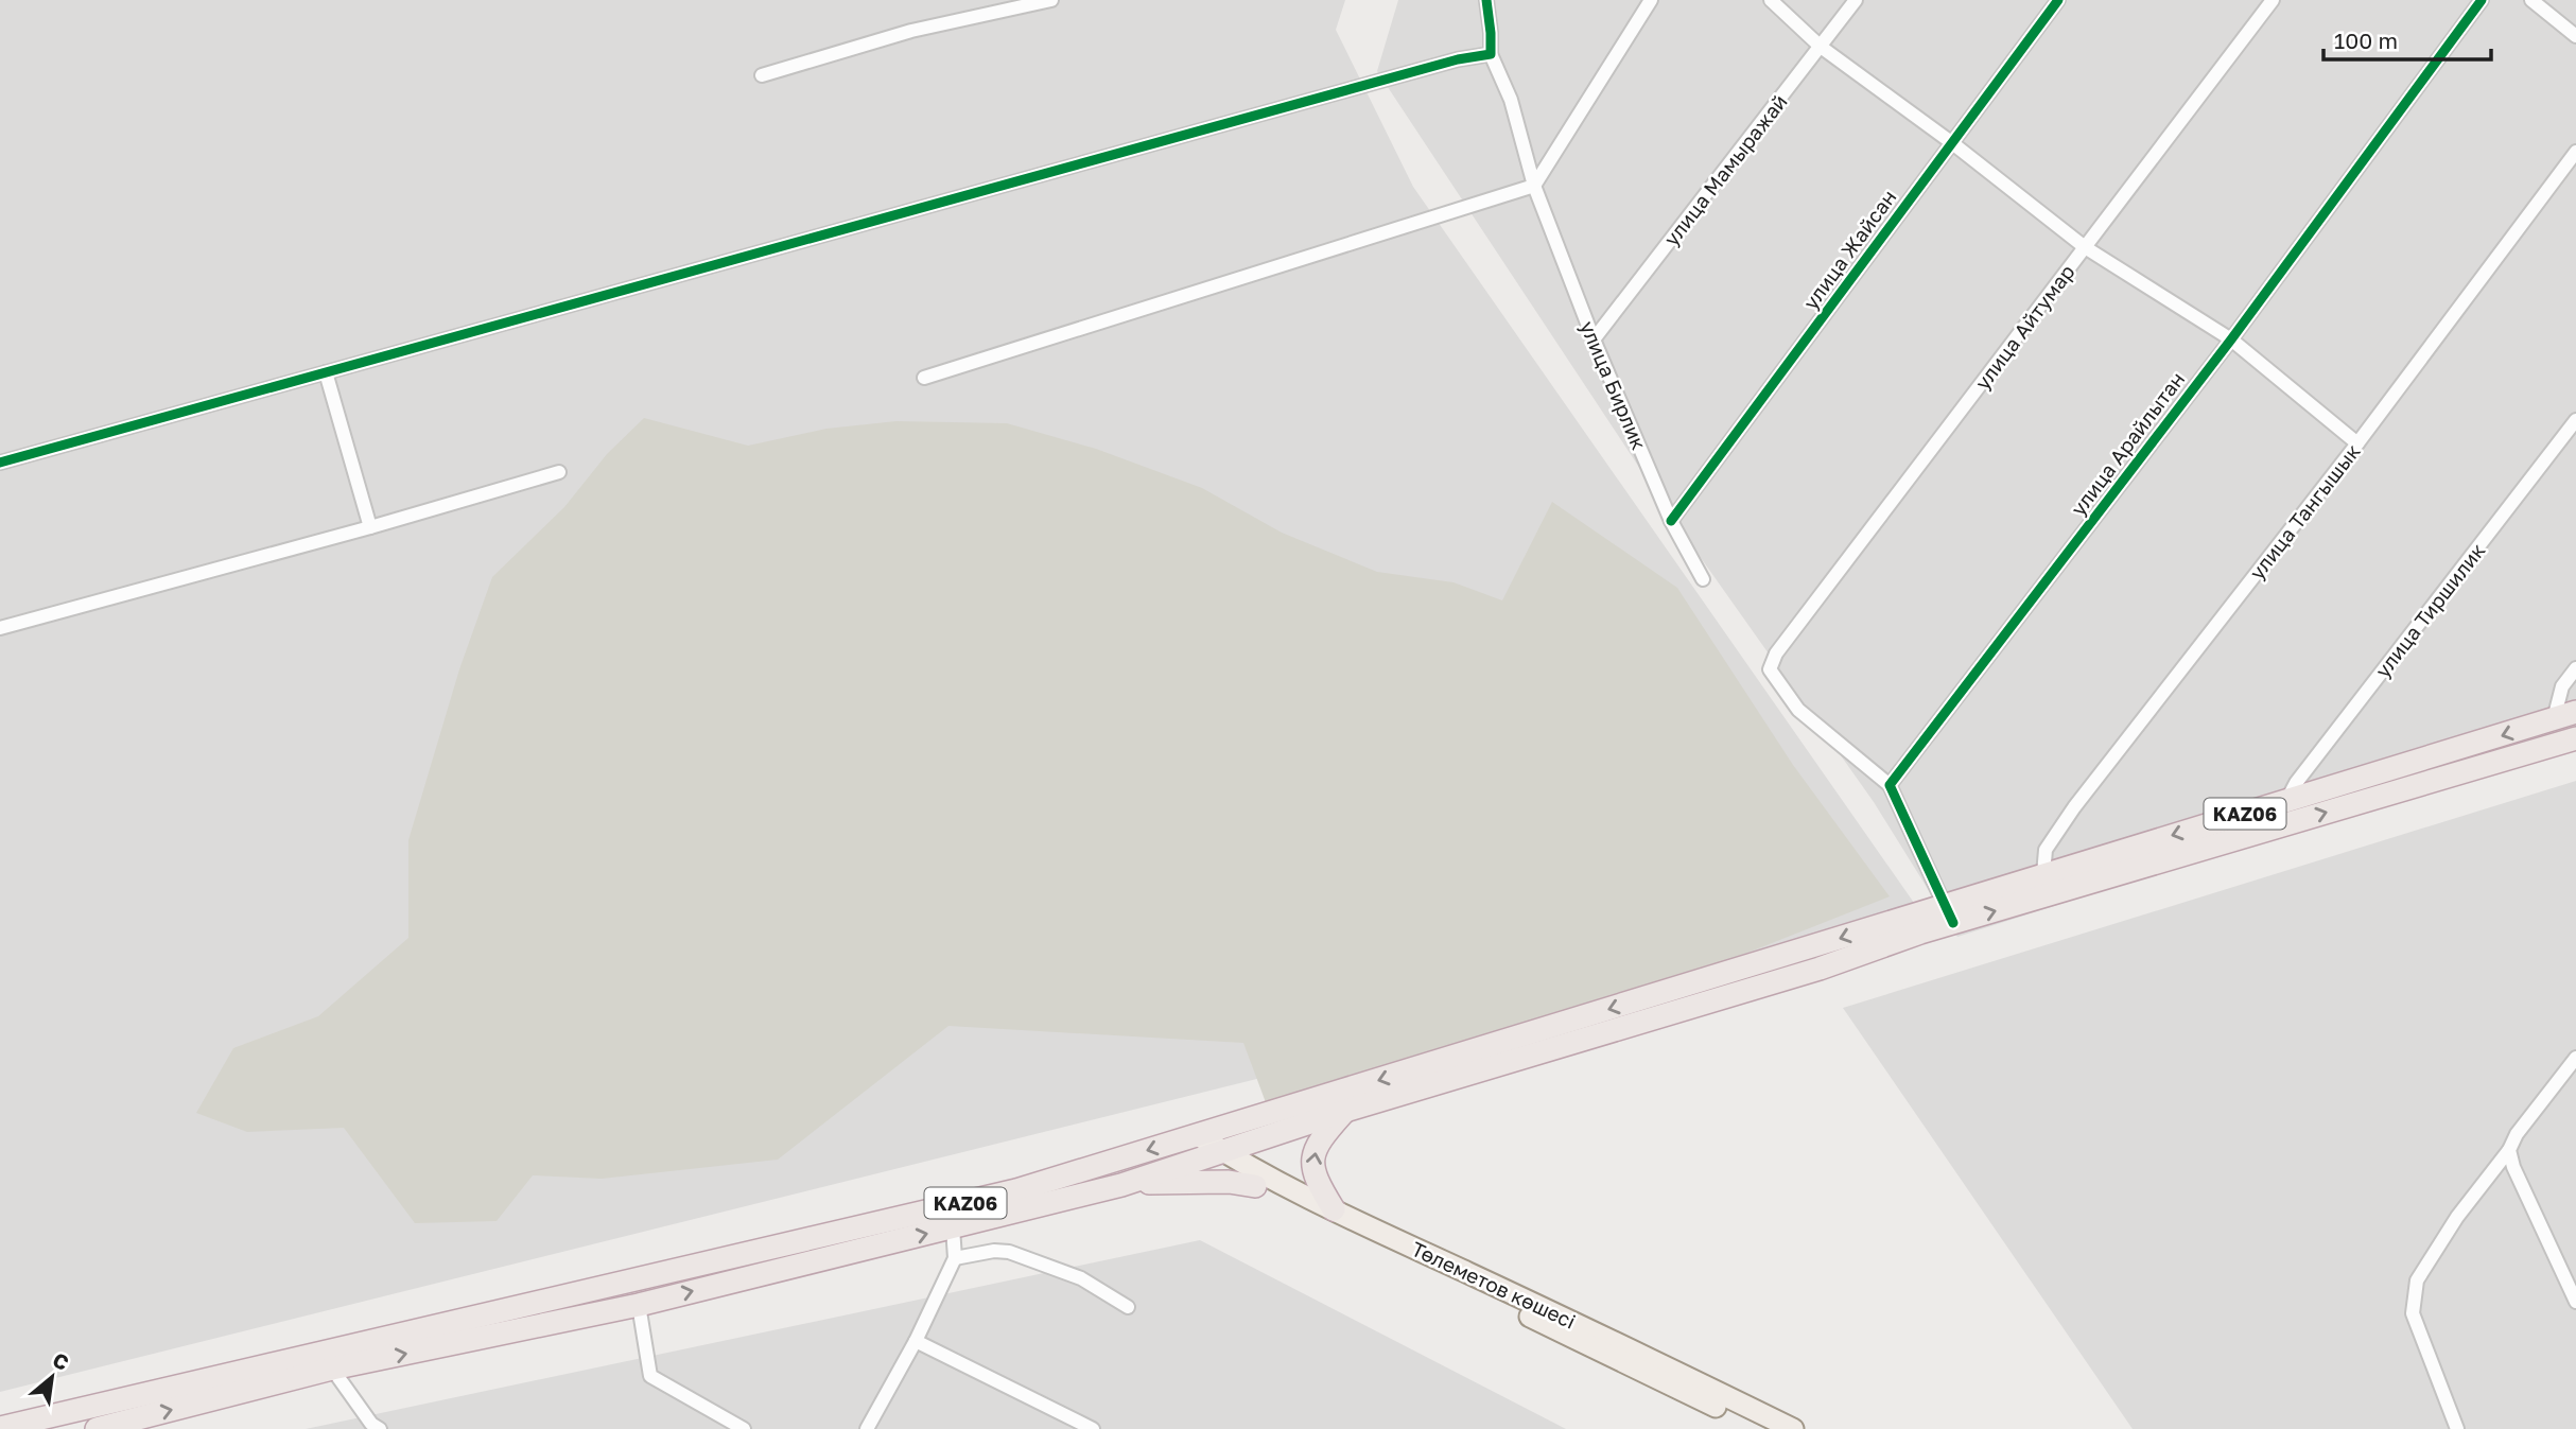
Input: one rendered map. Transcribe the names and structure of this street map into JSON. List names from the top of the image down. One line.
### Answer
{"streets":{"highway":["KАZ06"],"main road":["Төлеметов көшесі"],"street":["улица Мамыражай","улица Жайсан","улица Айтумар","улица Бирлик","улица Арайлытан","улица Тангышык","улица Тиршилик"]},"crossings":[["улица Мамыражай","улица Бирлик"],["улица Жайсан","улица Бирлик"],["улица Айтумар","улица Арайлытан"],["улица Тангышык","KАZ06"],["улица Тиршилик","KАZ06"],["KАZ06","Төлеметов көшесі"]],"scale_bar":"100 m","north":"top right"}
